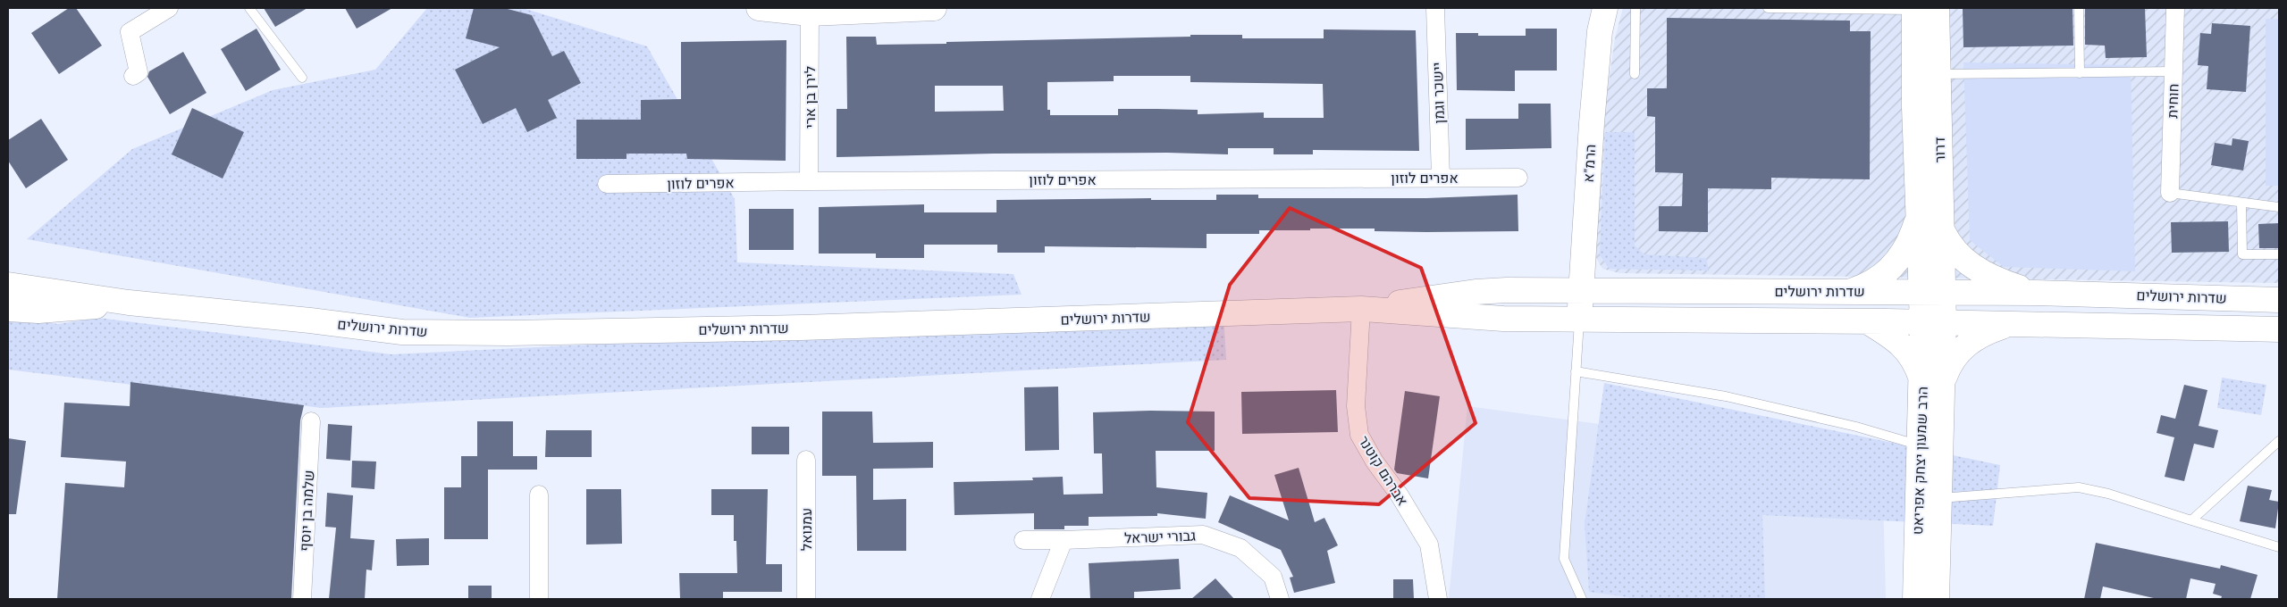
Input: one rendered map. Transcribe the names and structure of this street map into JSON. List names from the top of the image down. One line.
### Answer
{"streets":{"main road":["דרור","הרמ\"א","שדרות ירושלים","הרב שמעון יצחק אפריאט"],"street":["יישכר וגמן","לירן בן ארי","חוחית","אפרים לוזון","אברהם קוטנר","שלמה בן יוסף","עמנואל","גבורי ישראל"]},"crossings":[["יישכר וגמן","אפרים לוזון"],["לירן בן ארי","אפרים לוזון"],["דרור","שדרות ירושלים"],["דרור","הרב שמעון יצחק אפריאט"],["הרמ\"א","שדרות ירושלים"],["שדרות ירושלים","הרב שמעון יצחק אפריאט"],["שדרות ירושלים","אברהם קוטנר"]]}
